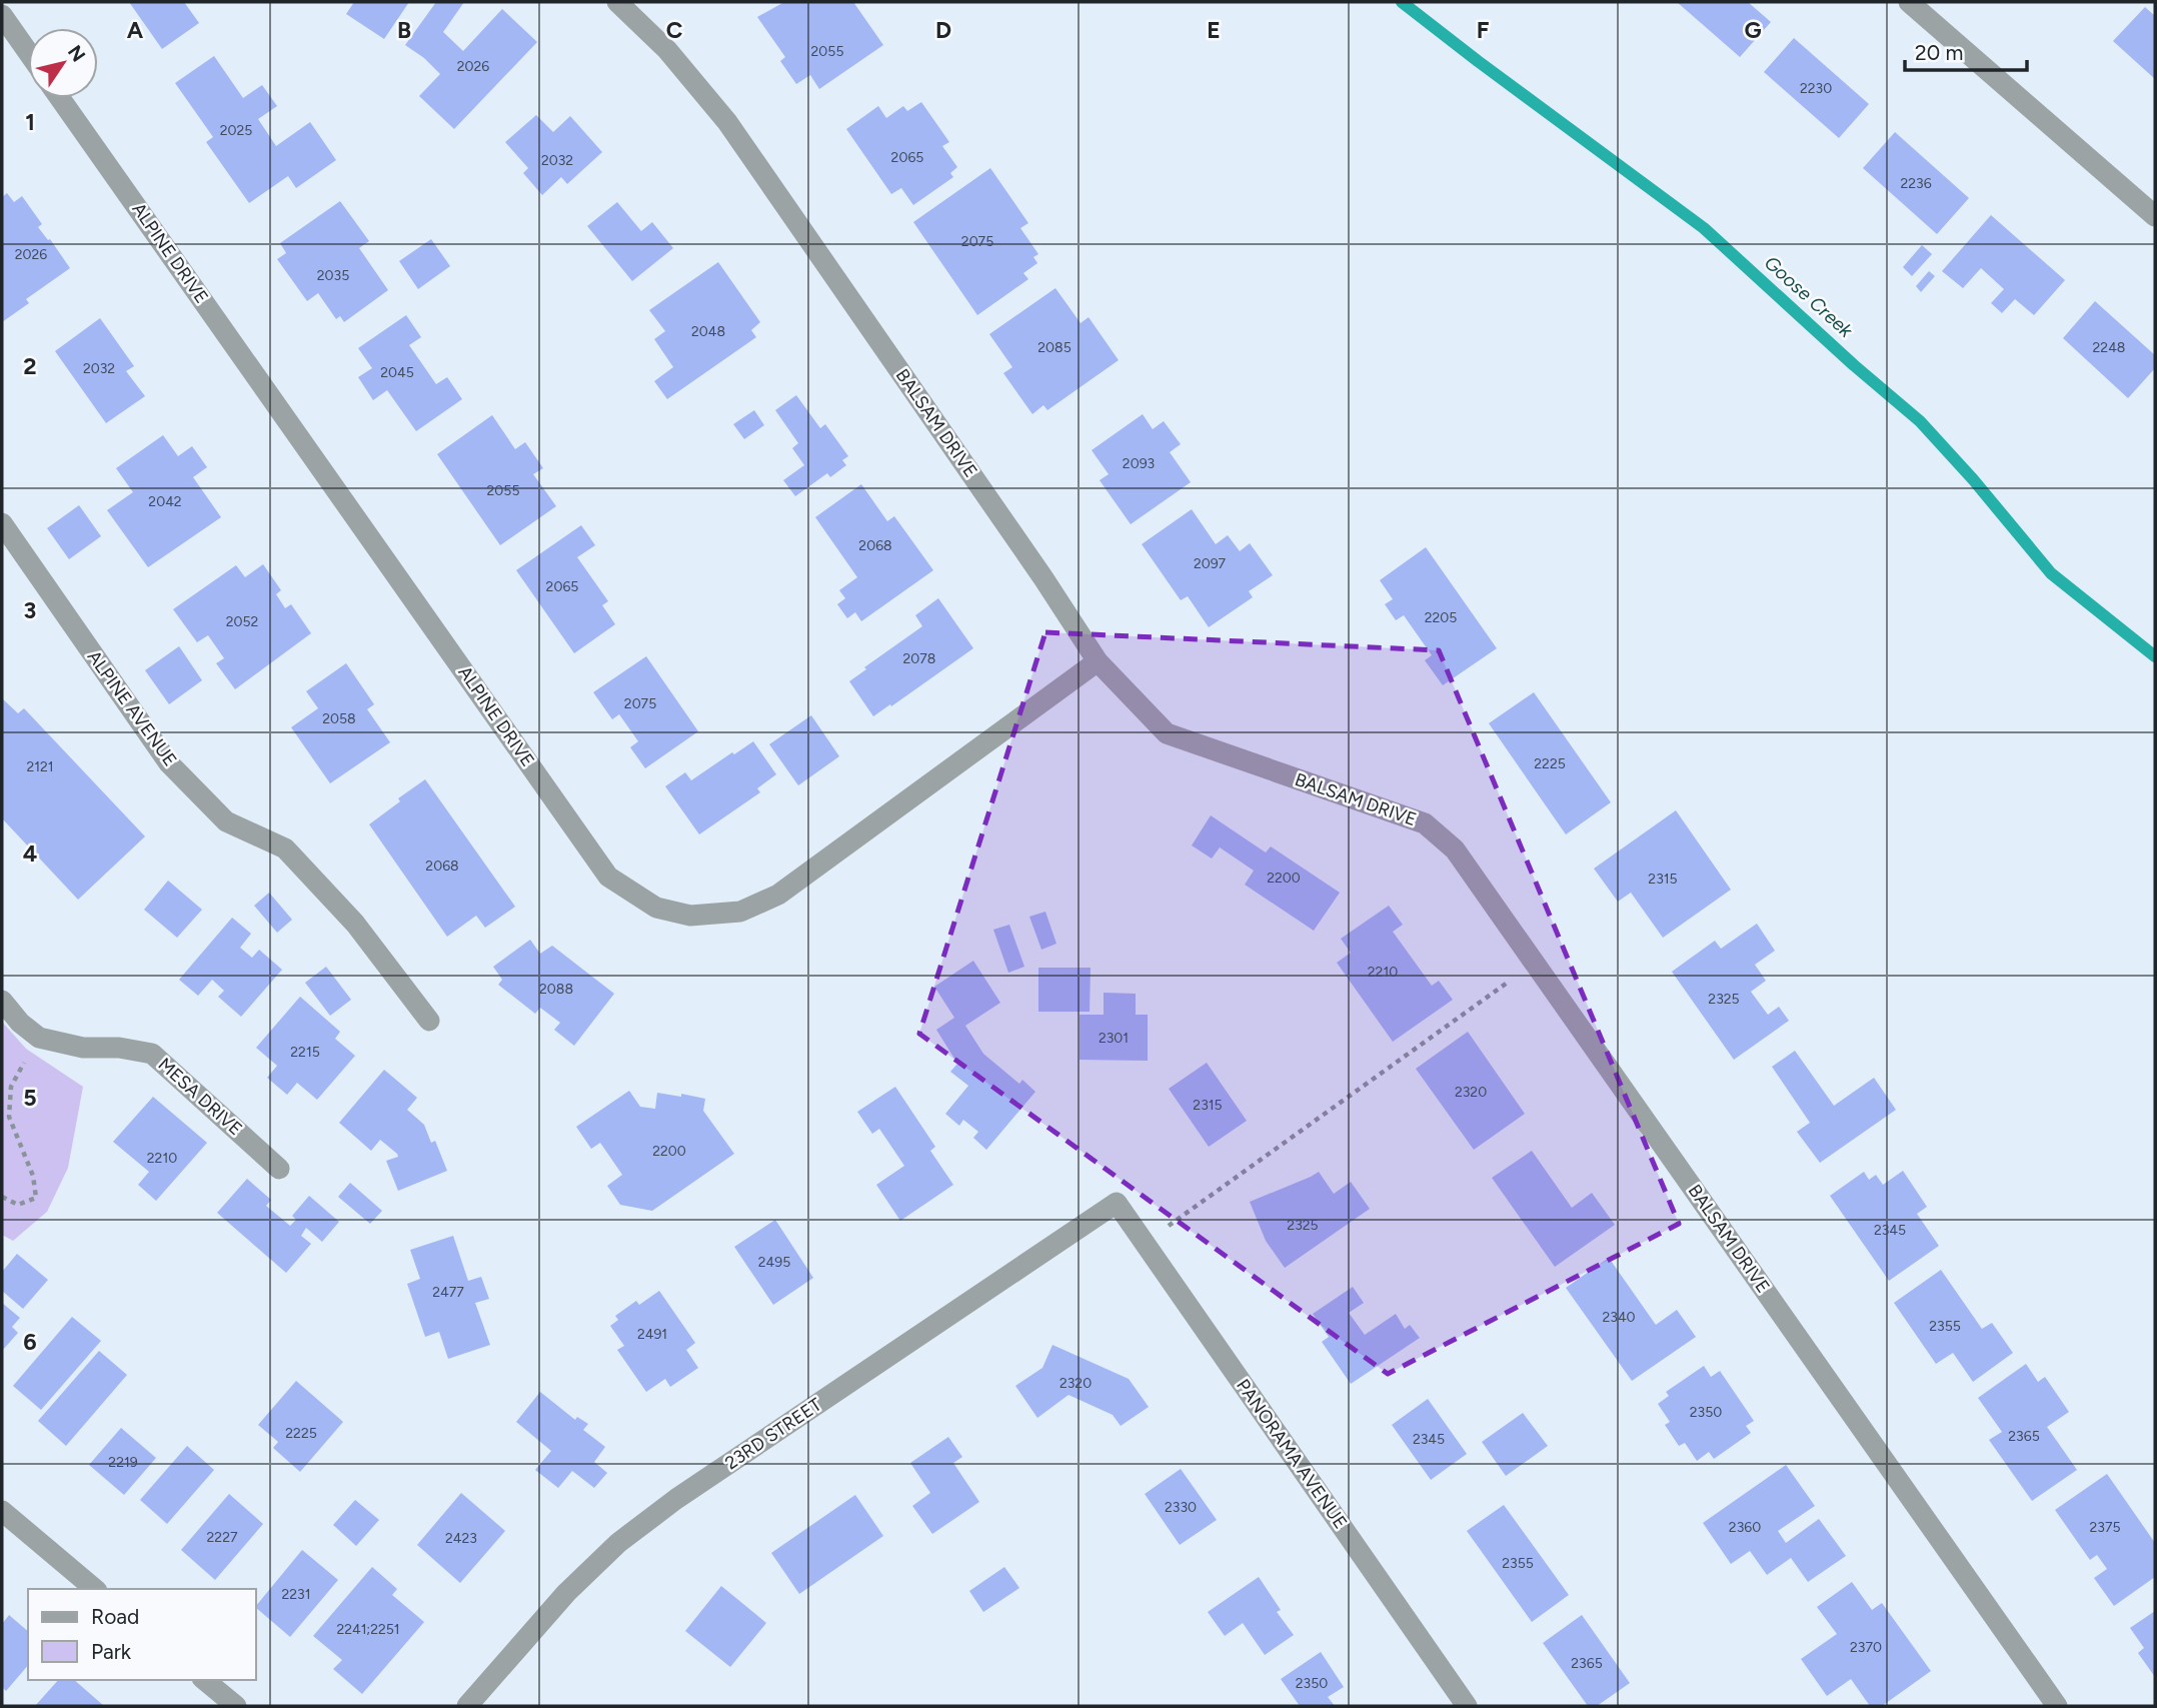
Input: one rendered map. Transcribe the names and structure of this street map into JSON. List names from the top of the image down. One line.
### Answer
{"streets":{"street":["ALPINE DRIVE","BALSAM DRIVE","ALPINE AVENUE","MESA DRIVE","23RD STREET","PANORAMA AVENUE"]},"crossings":[["ALPINE DRIVE","BALSAM DRIVE"],["23RD STREET","PANORAMA AVENUE"]],"water":["Goose Creek"],"house_numbers":["2055","2026","2230","2025","2065","2032","2236","2075","2026","2035","2048","2085","2248","2032","2045","2093","2055","2042","2068","2097","2065","2205","2052","2078","2075","2058","2225","2121","2068","2200","2315","2210","2088","2325","2301","2215","2320","2315","2200","2210","2325","2345","2495","2477","2340","2355","2491","2320","2350","2225","2365","2345","2219","2330","2360","2375","2227","2423","2355","2231","2241;2251","2370","2365","2350"],"legend":["Road","Park"],"scale_bar":"20 m","north":"top right","grid":{"columns":["A","B","C","D","E","F","G"],"rows":["1","2","3","4","5","6"]}}
